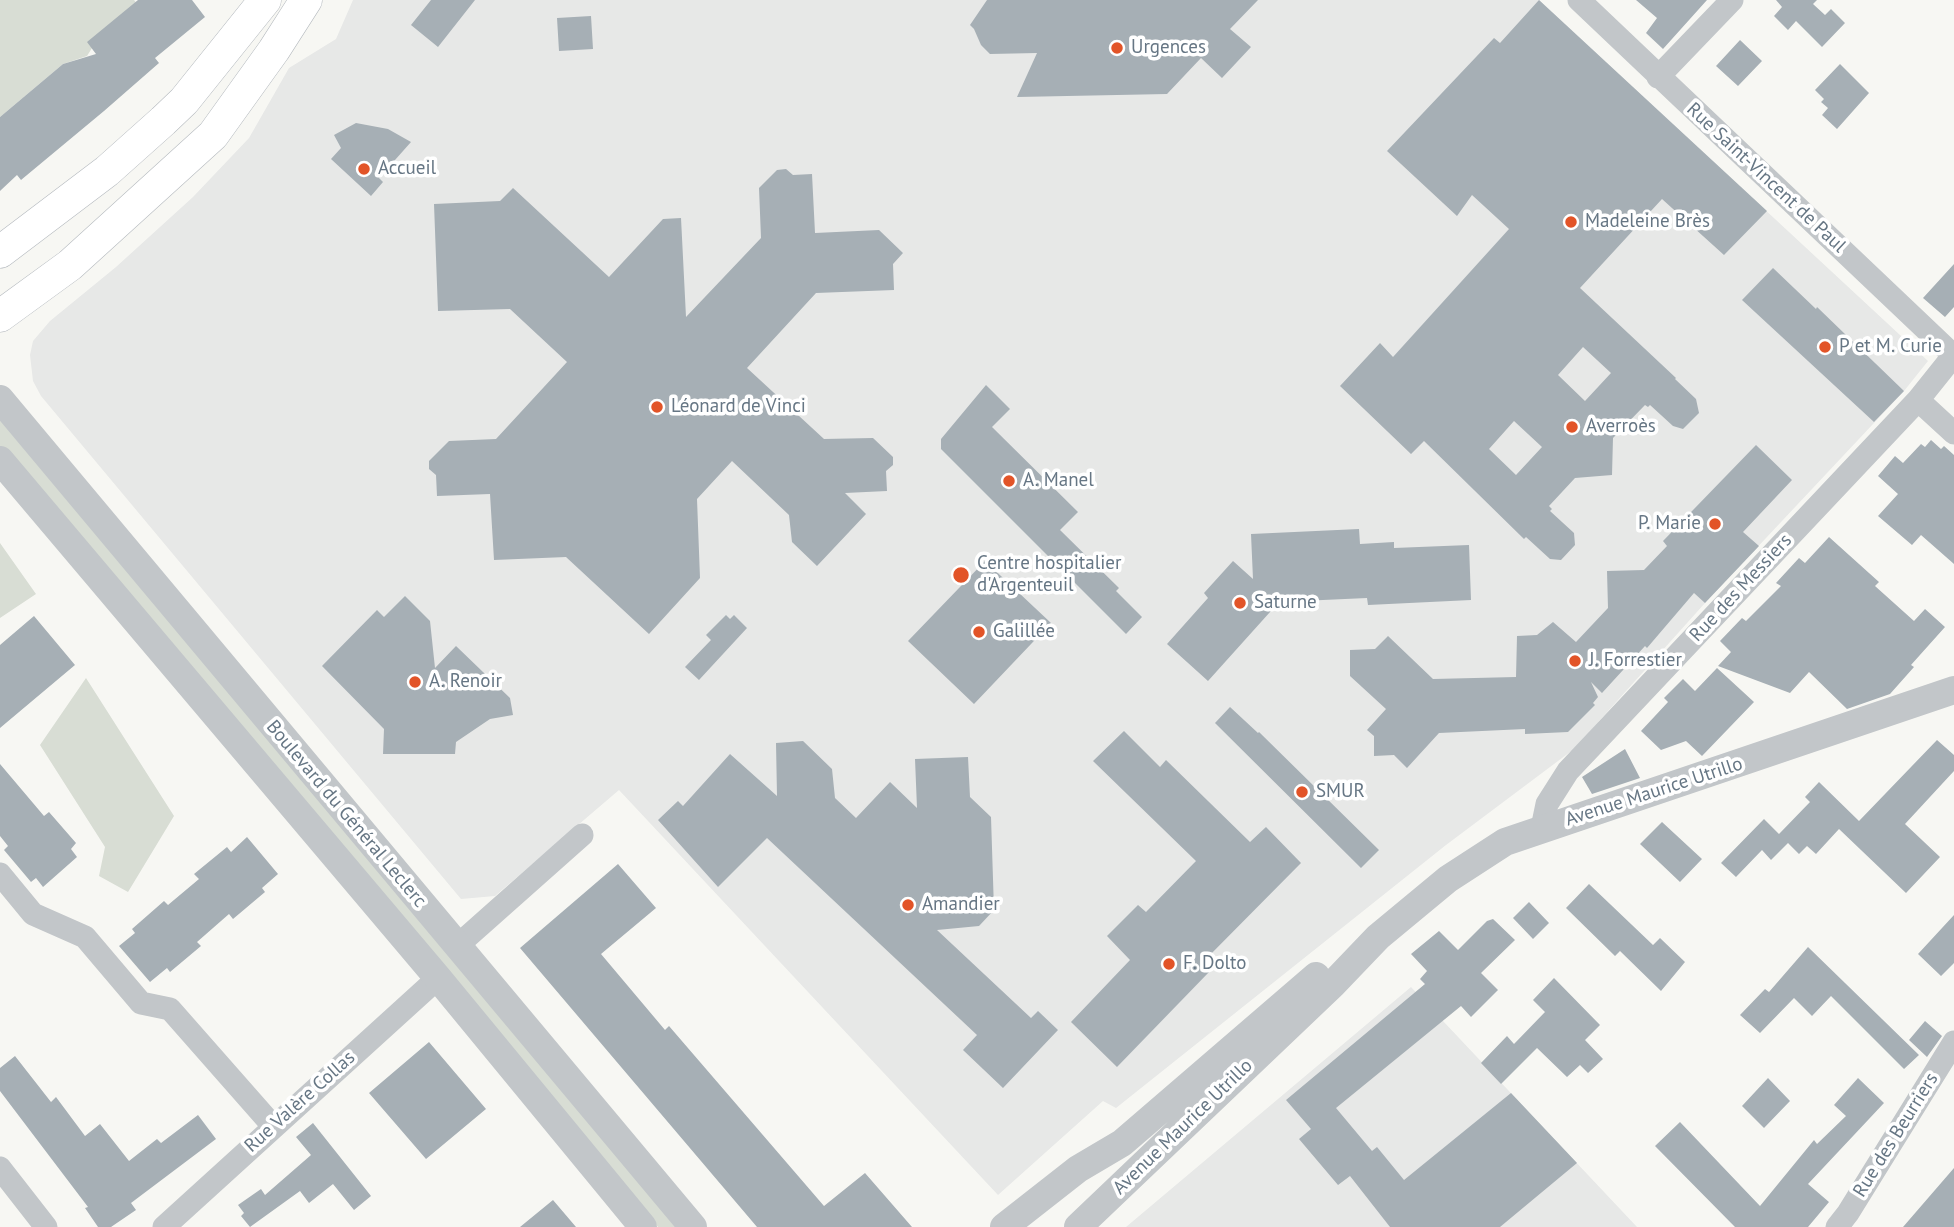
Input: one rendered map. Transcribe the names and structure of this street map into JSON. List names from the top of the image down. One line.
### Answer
{"streets":{"street":["Rue Saint-Vincent de Paul","Rue des Messiers","Avenue Maurice Utrillo","Boulevard du Général Leclerc","Rue Valère Collas","Rue des Beurriers"]},"crossings":[["Rue Saint-Vincent de Paul","Rue des Messiers"],["Rue des Messiers","Avenue Maurice Utrillo"],["Boulevard du Général Leclerc","Rue Valère Collas"]],"places":["Urgences","Accueil","Madeleine Brès","P et M. Curie","Léonard de Vinci","Averroès","A. Manel","P. Marie","Centre hospitalier d'Argenteuil","Saturne","Galillée","J. Forrestier","A. Renoir","SMUR","Amandier","F. Dolto"]}
